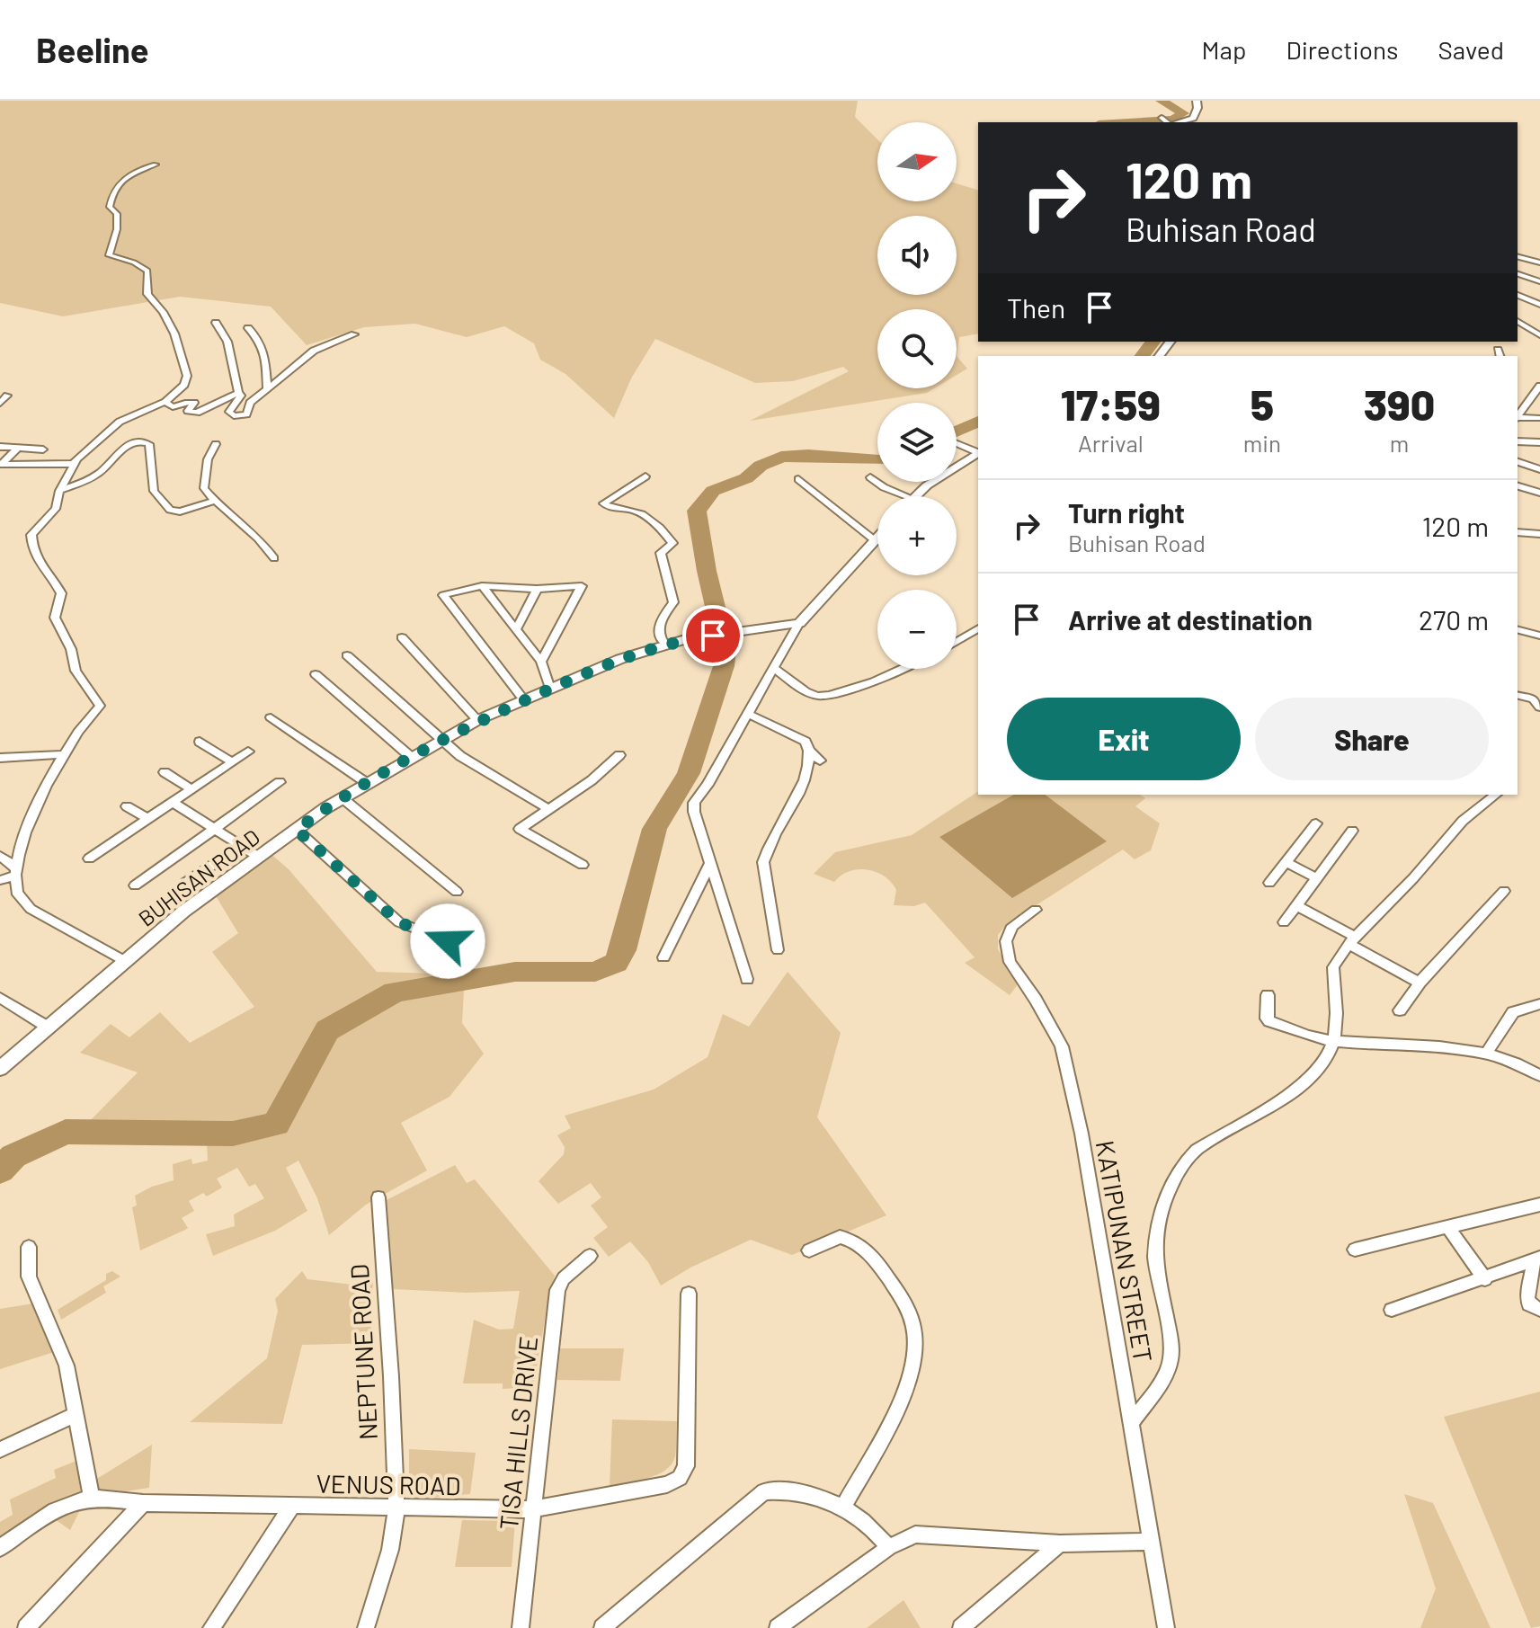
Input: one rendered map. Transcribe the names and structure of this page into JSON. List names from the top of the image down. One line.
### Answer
{"streets":{"street":["BUHISAN ROAD","KATIPUNAN STREET","NEPTUNE ROAD","TISA HILLS DRIVE","VENUS ROAD"]},"crossings":[["NEPTUNE ROAD","VENUS ROAD"],["TISA HILLS DRIVE","VENUS ROAD"]],"north":"right","page":{"header":"Beeline","nav":["Map","Directions","Saved"],"map_buttons":["+","−"],"turn":["120 m","Buhisan Road"],"then":"Then","eta":["17:59","Arrival","5","min","390","m"],"list":[{"name":"Turn right","note":"Buhisan Road","value":"120 m"},{"name":"Arrive at destination","value":"270 m"}],"buttons":["Exit","Share"]}}
